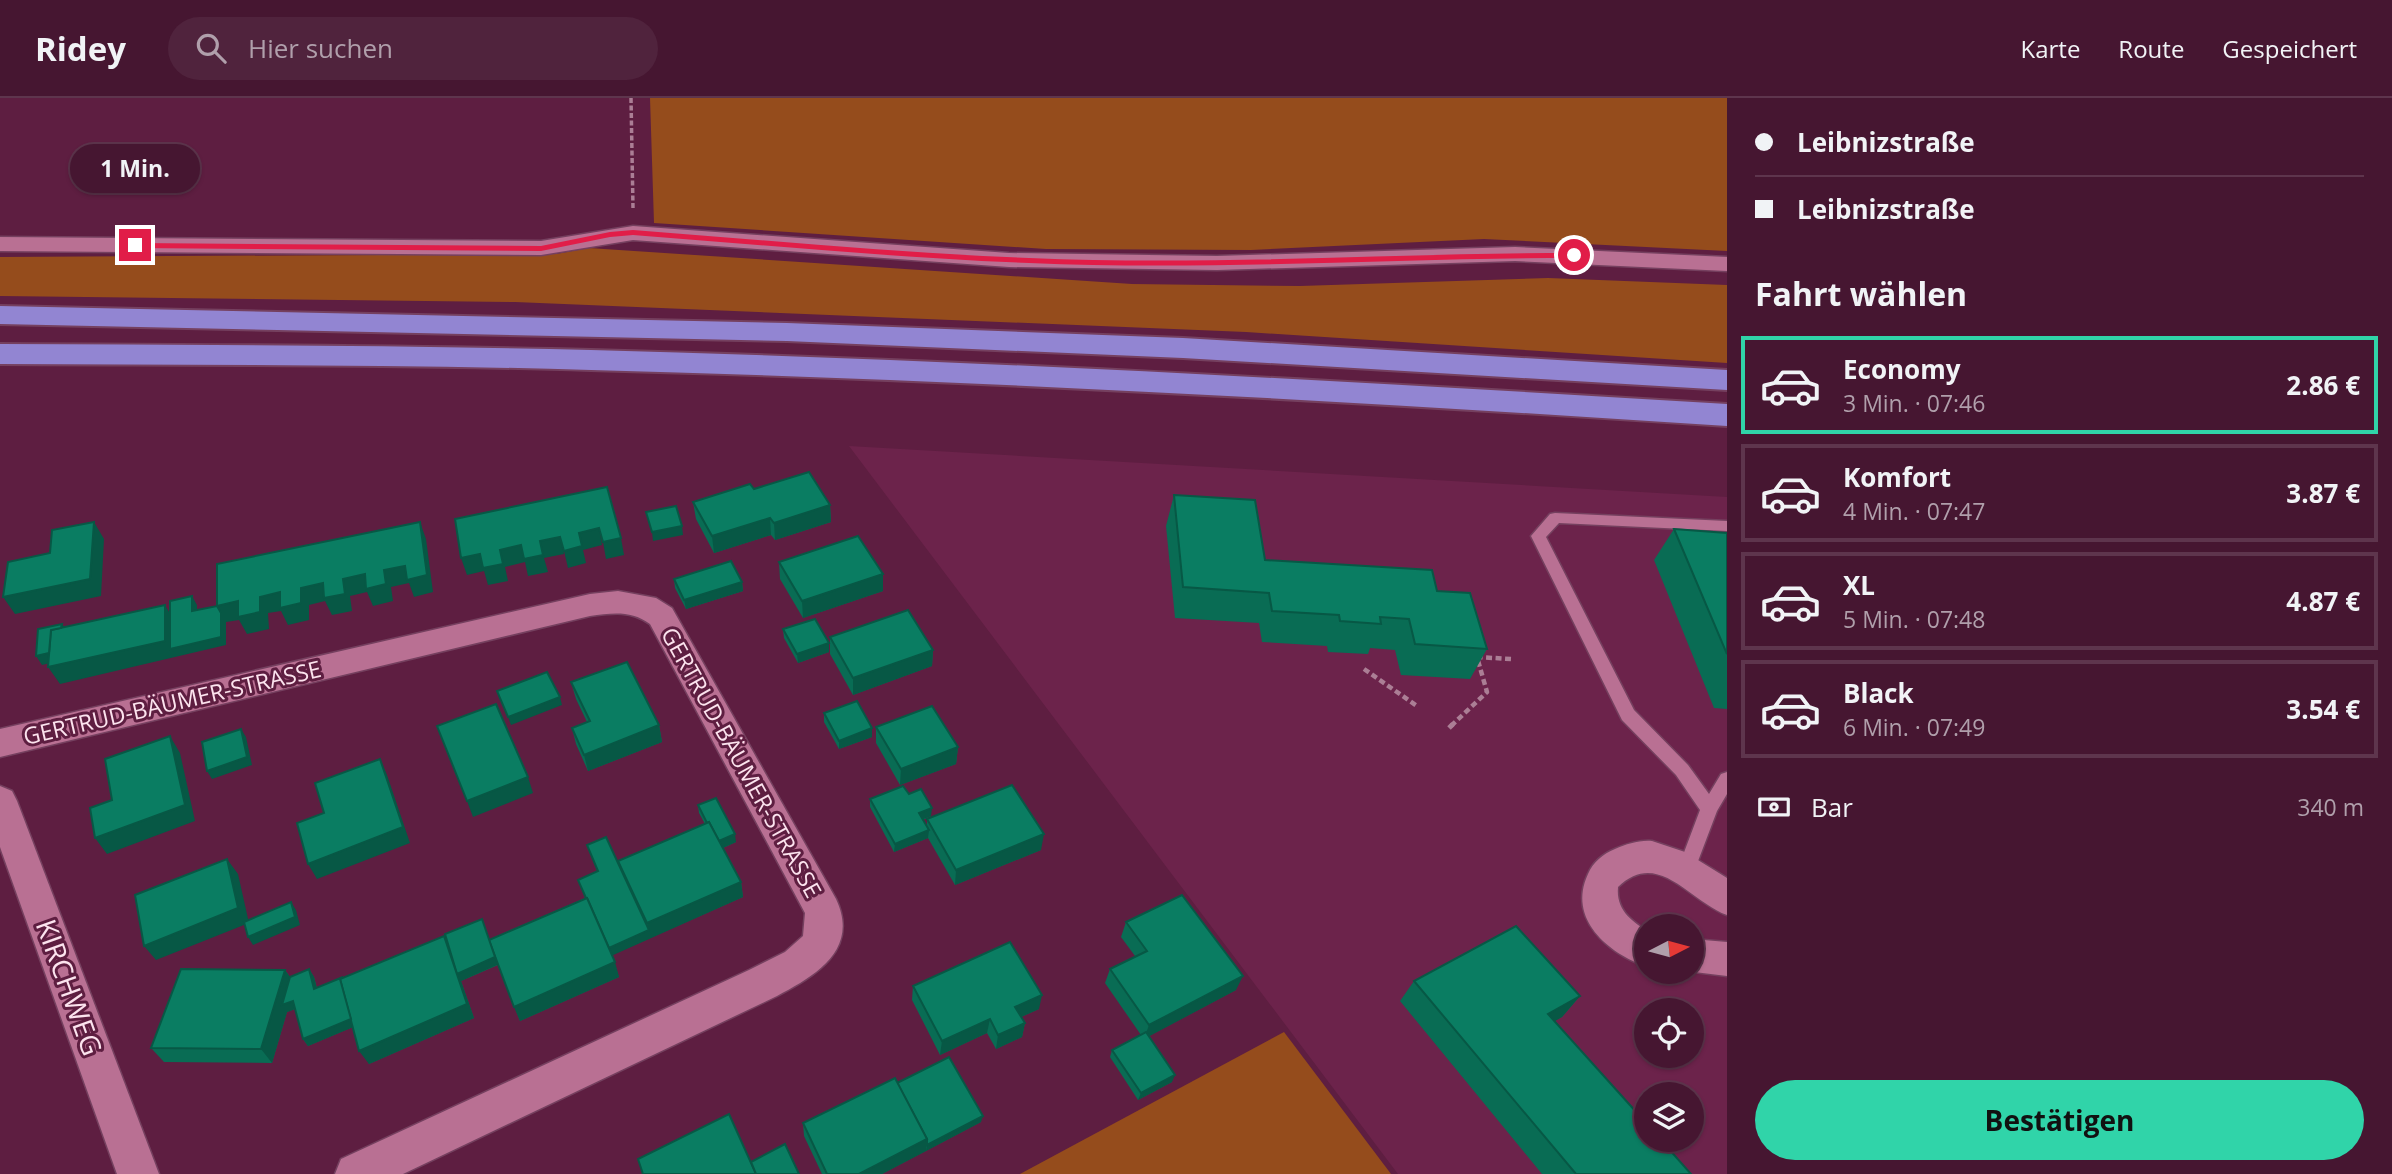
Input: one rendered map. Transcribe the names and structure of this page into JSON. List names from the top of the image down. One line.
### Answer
{"streets":{"street":["GERTRUD-BÄUMER-STRASSE","KIRCHWEG"]},"north":"right","page":{"header":"Ridey","search":"Hier suchen","nav":["Karte","Route","Gespeichert"],"banner":["Leibnizstraße","Leibnizstraße"],"bubble":"1 Min.","heading":"Fahrt wählen","list":[{"name":"Economy","note":"3 Min. · 07:46","value":"2.86 €"},{"name":"Komfort","note":"4 Min. · 07:47","value":"3.87 €"},{"name":"XL","note":"5 Min. · 07:48","value":"4.87 €"},{"name":"Black","note":"6 Min. · 07:49","value":"3.54 €"}],"pay":["Bar","340 m"],"buttons":"Bestätigen"}}
